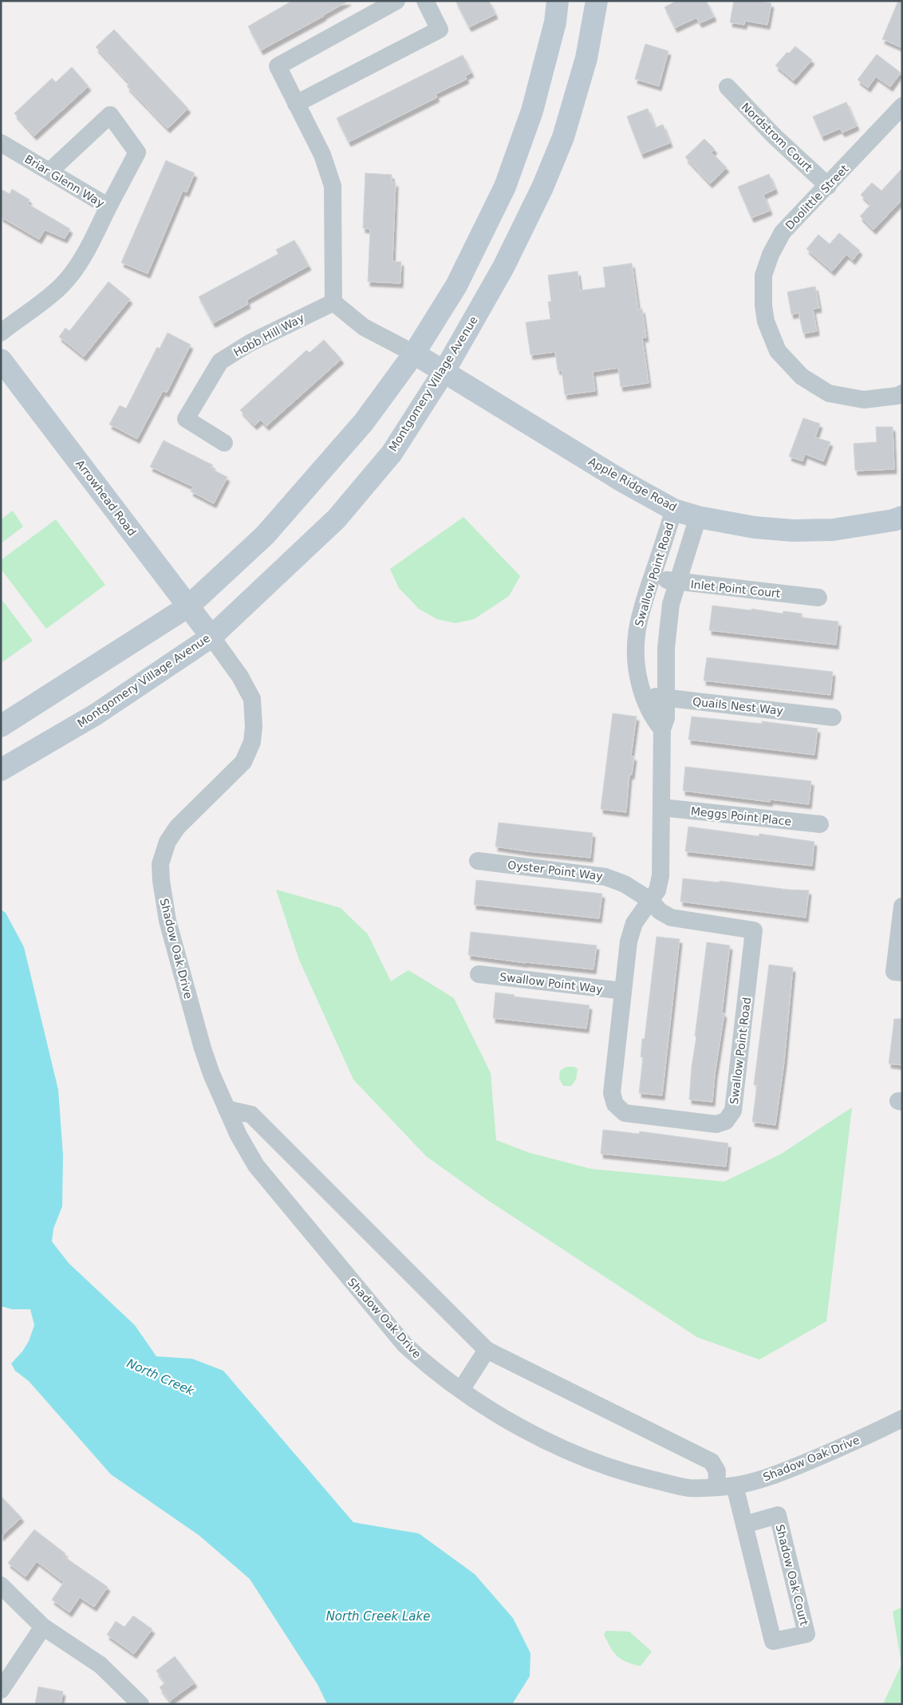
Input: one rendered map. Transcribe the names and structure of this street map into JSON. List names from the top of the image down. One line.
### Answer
{"streets":{"main road":["Montgomery Village Avenue","Apple Ridge Road","Arrowhead Road"],"street":["Nordstrom Court","Briar Glenn Way","Doolittle Street","Hobb Hill Way","Swallow Point Road","Inlet Point Court","Quails Nest Way","Meggs Point Place","Oyster Point Way","Shadow Oak Drive","Swallow Point Way","Shadow Oak Court"]},"crossings":[["Nordstrom Court","Doolittle Street"],["Montgomery Village Avenue","Apple Ridge Road"],["Montgomery Village Avenue","Arrowhead Road"],["Montgomery Village Avenue","Shadow Oak Drive"],["Apple Ridge Road","Swallow Point Road"],["Arrowhead Road","Shadow Oak Drive"],["Swallow Point Road","Inlet Point Court"],["Swallow Point Road","Quails Nest Way"],["Swallow Point Road","Meggs Point Place"],["Swallow Point Road","Oyster Point Way"],["Swallow Point Road","Swallow Point Way"],["Shadow Oak Drive","Shadow Oak Court"]],"water":["North Creek","North Creek Lake"]}
